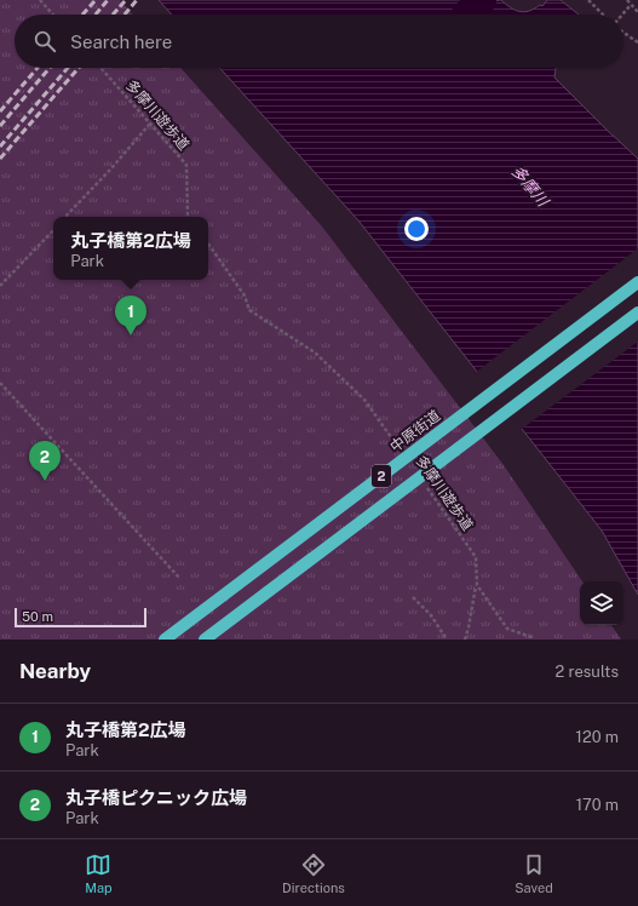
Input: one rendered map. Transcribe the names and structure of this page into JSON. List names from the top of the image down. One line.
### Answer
{"streets":{"main road":["中原街道","2"],"path":["多摩川遊歩道"]},"water":["多摩川"],"scale_bar":"50 m","page":{"search":"Search here","popup":["丸子橋第2広場","Park"],"pins":["1","2"],"scale":"50 m","heading":["Nearby","2 results"],"list":[{"mark":"1","name":"丸子橋第2広場","note":"Park","value":"120 m"},{"mark":"2","name":"丸子橋ピクニック広場","note":"Park","value":"170 m"}],"nav":["Map","Directions","Saved"]}}
